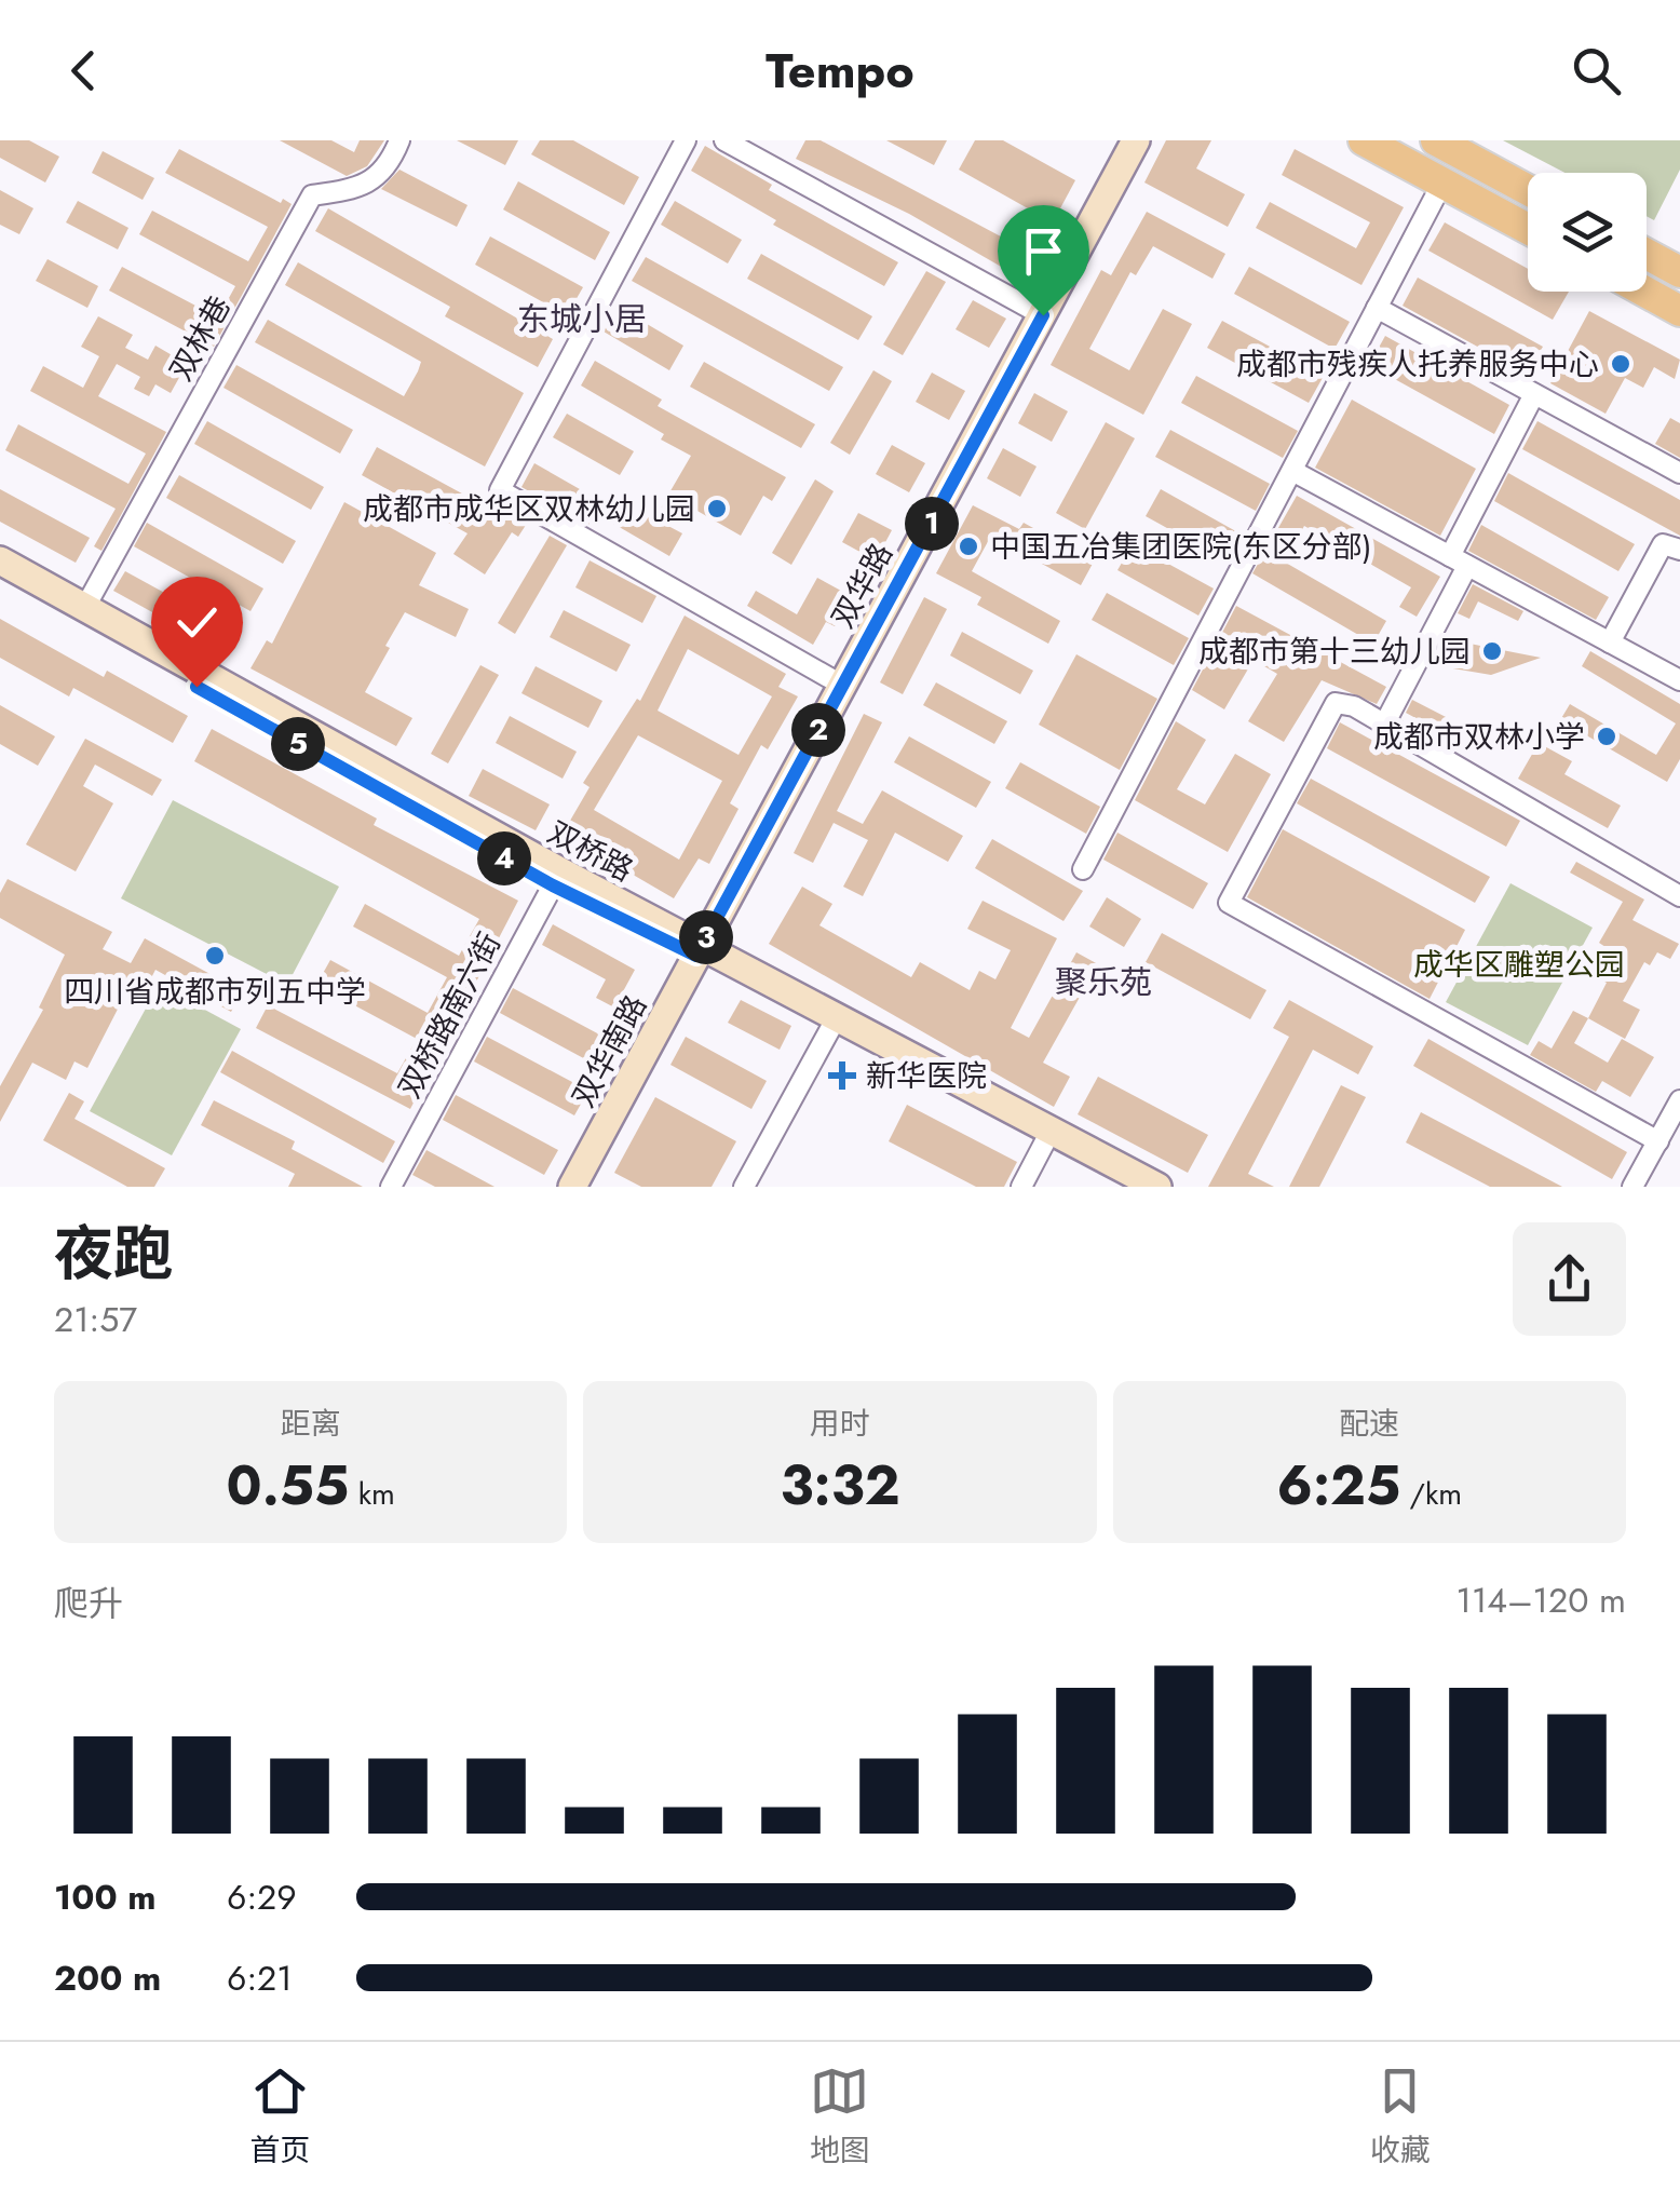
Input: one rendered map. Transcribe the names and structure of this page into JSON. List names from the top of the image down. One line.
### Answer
{"streets":{"main road":["双华路","双桥路","双华南路"],"street":["双林巷","双桥路南六街"]},"crossings":[["双林巷","双桥路"],["双华路","双桥路"],["双华路","双华南路"],["双桥路","双桥路南六街"],["双桥路","双华南路"]],"districts":["东城小居","聚乐苑"],"parks":["成华区雕塑公园"],"places":{"other":["成都市残疾人托养服务中心","成都市成华区双林幼儿园","中国五冶集团医院(东区分部)","成都市第十三幼儿园","成都市双林小学","四川省成都市列五中学"],"health":["新华医院"]},"page":{"header":"Tempo","pins":["1","2","5","4","3"],"heading":["夜跑","21:57"],"stats":[["距离","0.55 km"],["用时","3:32"],["配速","6:25 /km"]],"chart":["爬升","114–120 m"],"list":[{"name":"100 m","note":"6:29"},{"name":"200 m","note":"6:21"}],"tabs":["首页","地图","收藏"]}}
